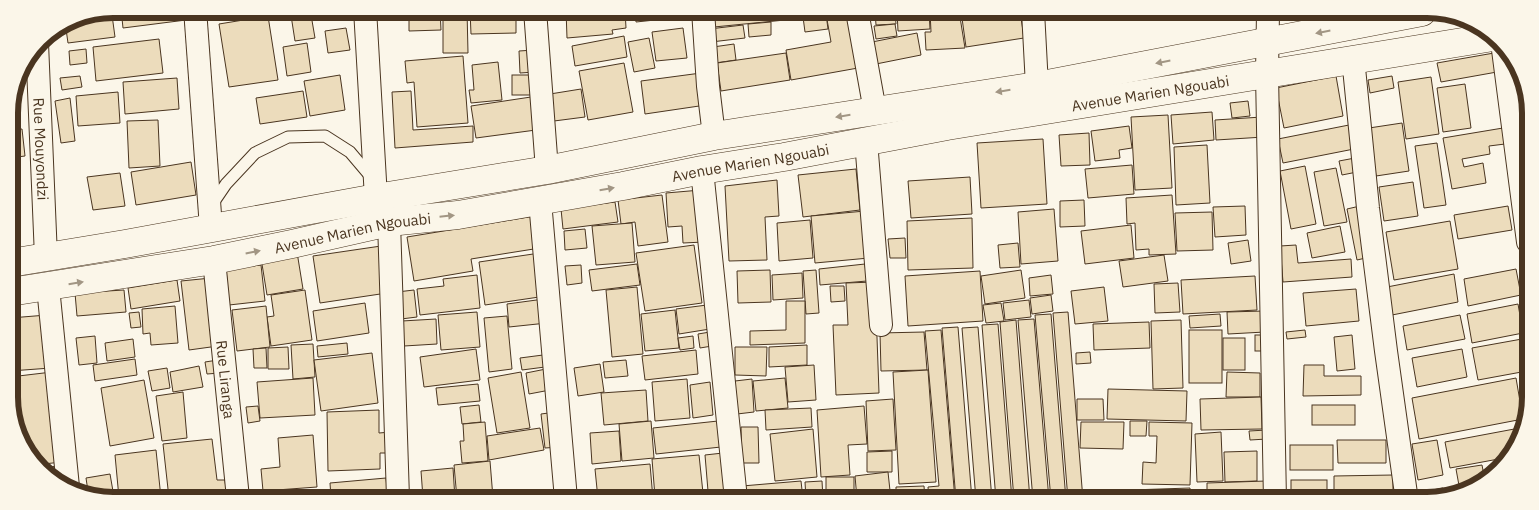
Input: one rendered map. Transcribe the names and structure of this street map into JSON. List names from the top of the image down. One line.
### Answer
{"streets":{"main road":["Avenue Marien Ngouabi"],"street":["Rue Mouyondzi","Rue Liranga"]},"crossings":[["Avenue Marien Ngouabi","Rue Liranga"]]}
